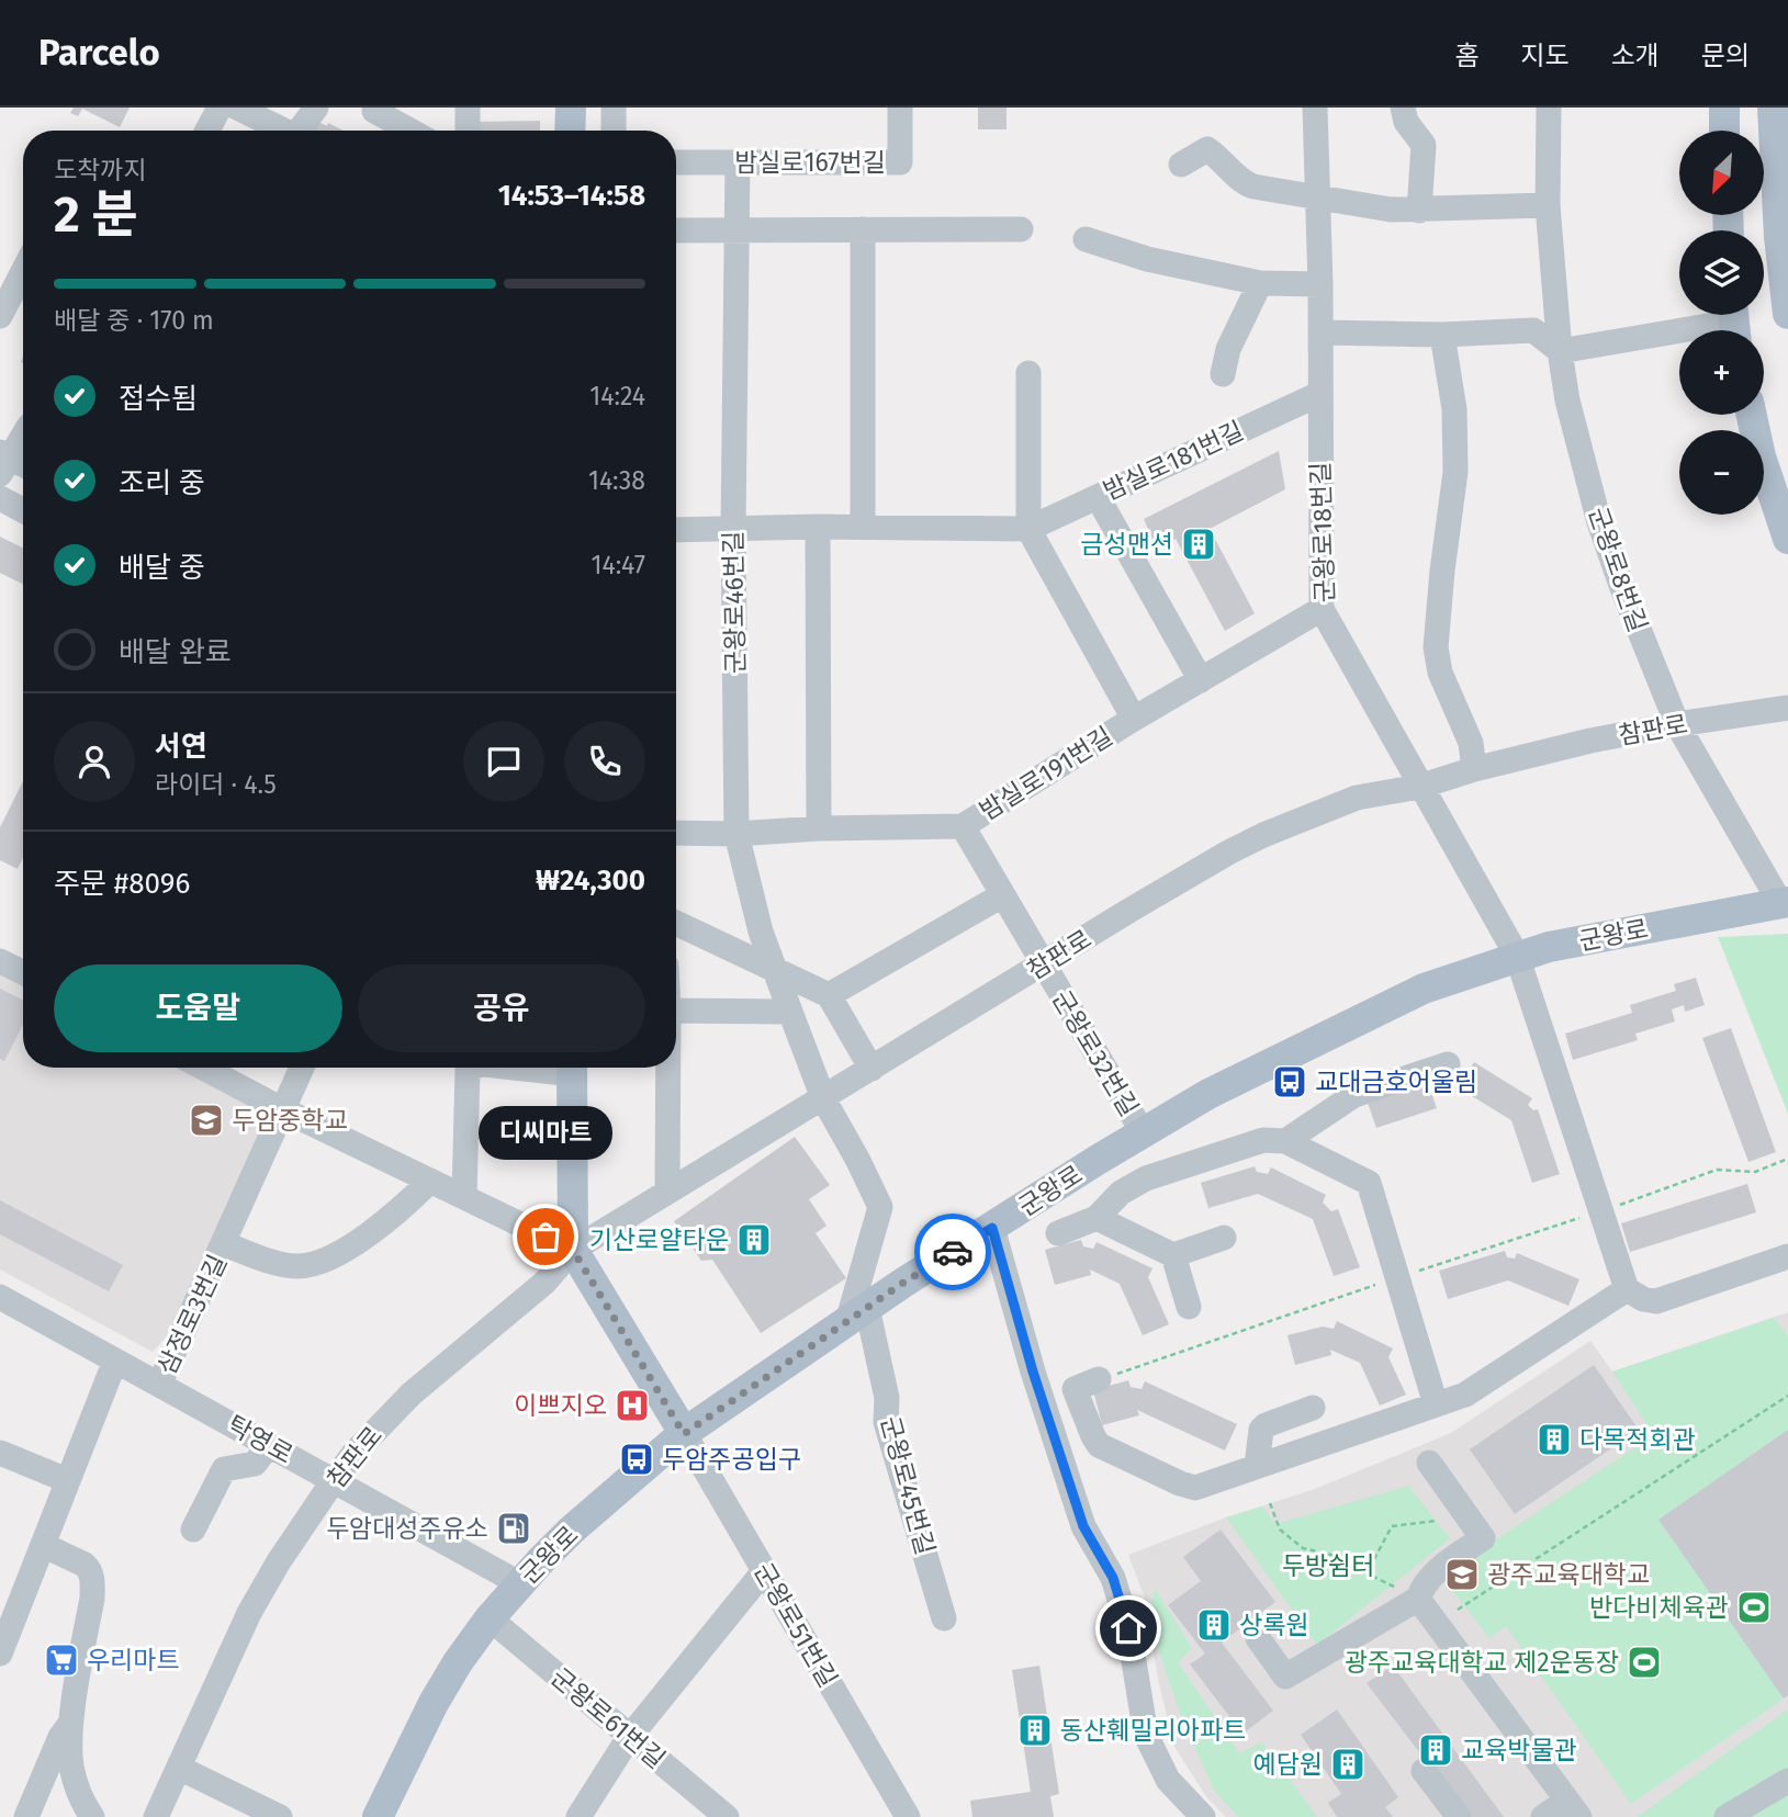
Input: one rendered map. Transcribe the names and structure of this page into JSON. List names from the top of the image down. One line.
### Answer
{"streets":{"main road":["군왕로"],"street":["밤실로167번길","밤실로181번길","군왕로18번길","군왕로8번길","군왕로46번길","참판로","밤실로191번길","군왕로32번길","삼정로3번길","탁영로","군왕로45번길","군왕로51번길","군왕로61번길"]},"crossings":[["밤실로167번길","군왕로46번길"],["밤실로181번길","군왕로18번길"],["밤실로181번길","군왕로46번길"],["밤실로181번길","밤실로191번길"],["군왕로18번길","참판로"],["군왕로18번길","밤실로191번길"],["군왕로18번길","군왕로"],["군왕로8번길","참판로"],["군왕로8번길","군왕로"],["군왕로46번길","참판로"],["군왕로46번길","밤실로191번길"],["군왕로46번길","군왕로"],["군왕로46번길","군왕로45번길"],["참판로","군왕로32번길"],["참판로","탁영로"],["밤실로191번길","군왕로32번길"],["군왕로","군왕로32번길"],["군왕로","탁영로"],["군왕로","군왕로45번길"],["군왕로","군왕로51번길"],["군왕로","군왕로61번길"],["삼정로3번길","탁영로"]],"parks":["두방쉼터"],"places":{"building":["금성맨션","기산로얄타운","다목적회관","상록원","동산훼밀리아파트","교육박물관","예담원"],"bus stop":["교대금호어울림","두암주공입구"],"school or university":["두암중학교","광주교육대학교"],"other":["디씨마트"],"hospital":["이쁘지오"],"fuel station":["두암대성주유소"],"sports":["반다비체육관","광주교육대학교 제2운동장"],"supermarket":["우리마트"]},"north":"bottom left","page":{"header":"Parcelo","nav":["홈","지도","소개","문의"],"map_buttons":["+","−"],"heading":["2 분","도착까지","14:53–14:58"],"panel":["서연","라이더 · 4.5","주문 #8096","₩24,300"],"bar":"배달 중 · 170 m","list":[["접수됨","14:24"],["조리 중","14:38"],["배달 중","14:47"],"배달 완료"],"buttons":["도움말","공유"],"bubble":"디씨마트"}}
